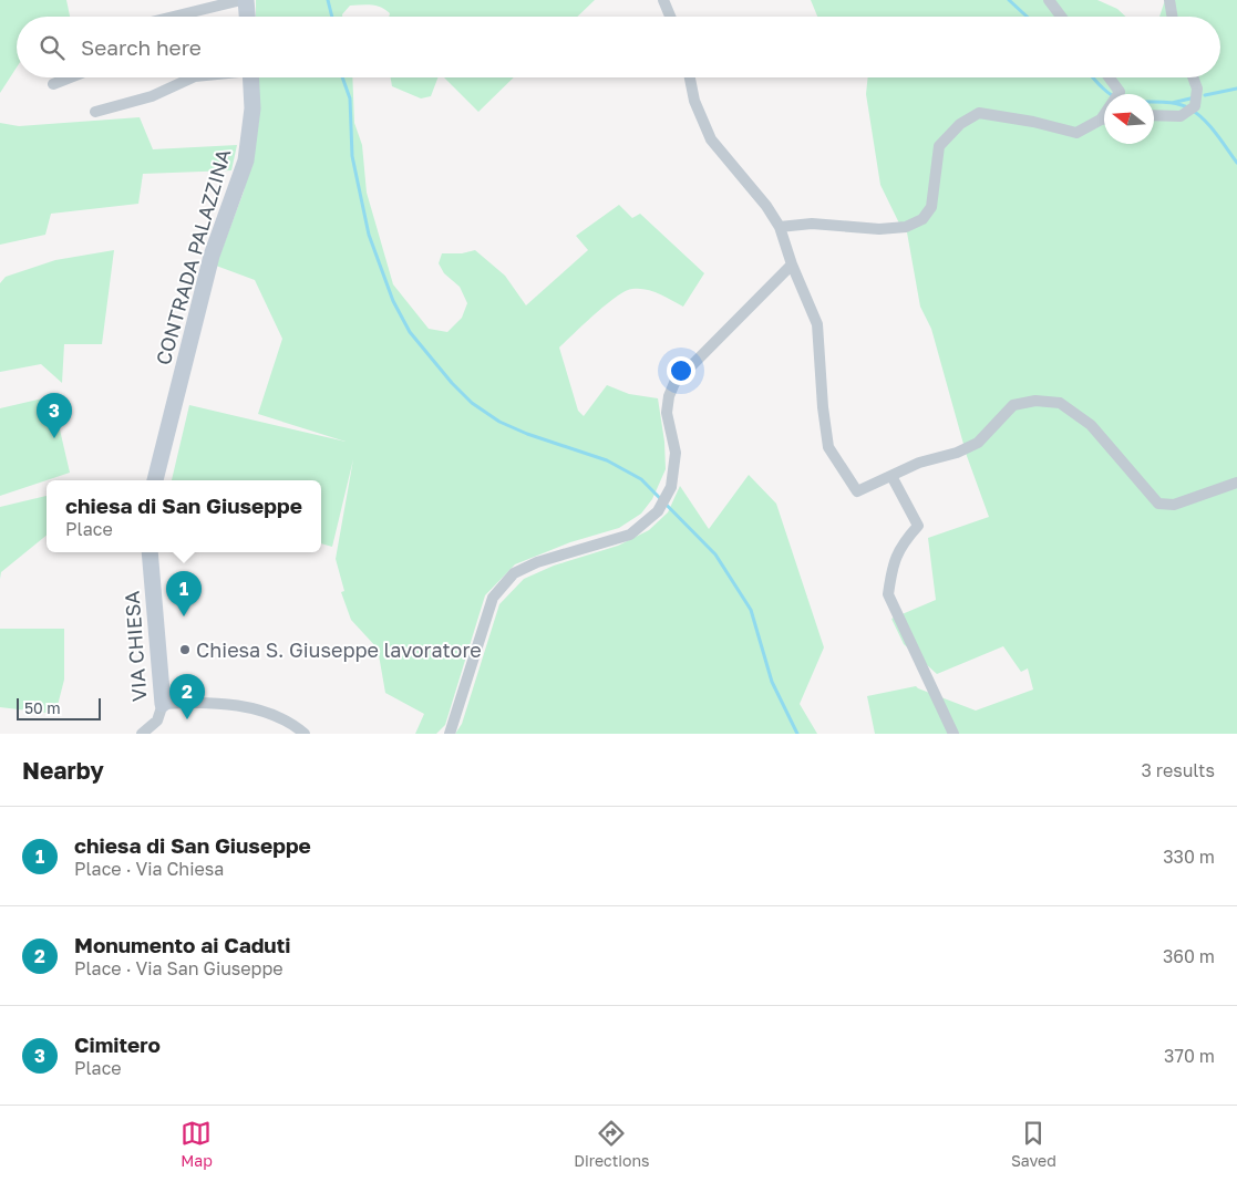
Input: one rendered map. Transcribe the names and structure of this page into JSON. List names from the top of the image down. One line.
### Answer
{"streets":{"street":["CONTRADA PALAZZINA","VIA CHIESA"]},"places":["Chiesa S. Giuseppe lavoratore"],"scale_bar":"50 m","north":"left","page":{"search":"Search here","pins":["3","1","2"],"popup":["chiesa di San Giuseppe","Place"],"scale":"50 m","heading":["Nearby","3 results"],"list":[{"mark":"1","name":"chiesa di San Giuseppe","note":"Place · Via Chiesa","value":"330 m"},{"mark":"2","name":"Monumento ai Caduti","note":"Place · Via San Giuseppe","value":"360 m"},{"mark":"3","name":"Cimitero","note":"Place","value":"370 m"}],"nav":["Map","Directions","Saved"]}}
